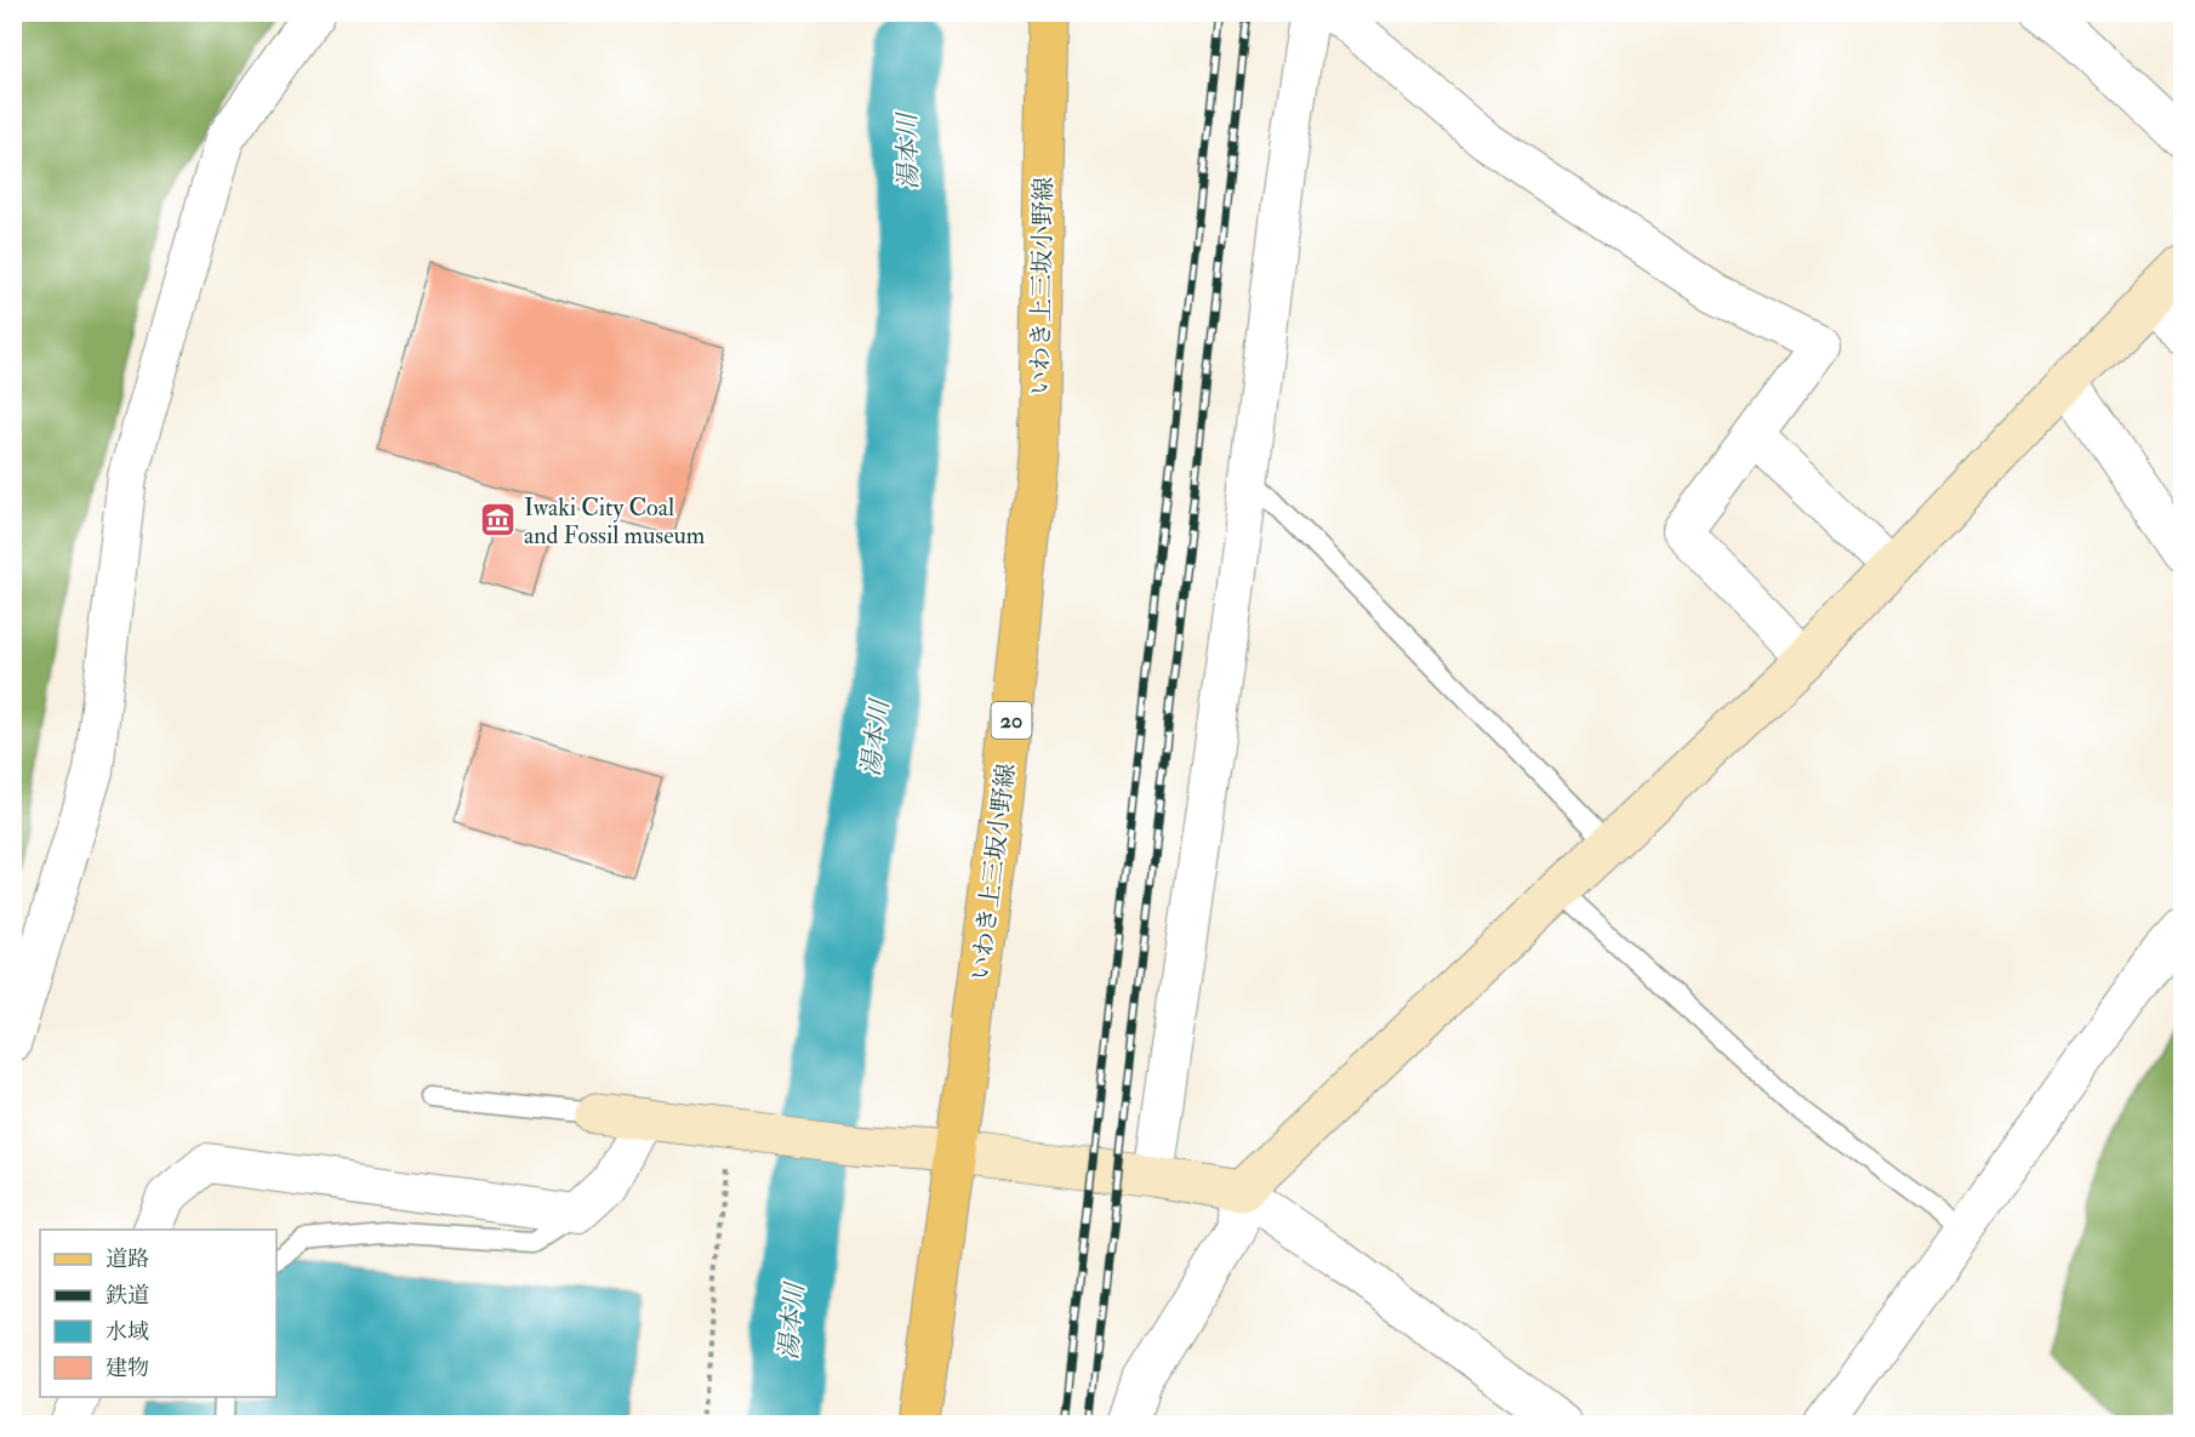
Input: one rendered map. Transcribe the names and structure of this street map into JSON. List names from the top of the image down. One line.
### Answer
{"streets":{"main road":["いわき上三坂小野線","20"]},"water":["湯本川"],"places":{"museum":["Iwaki City Coal and Fossil museum"]},"legend":["道路","鉄道","水域","建物"]}
